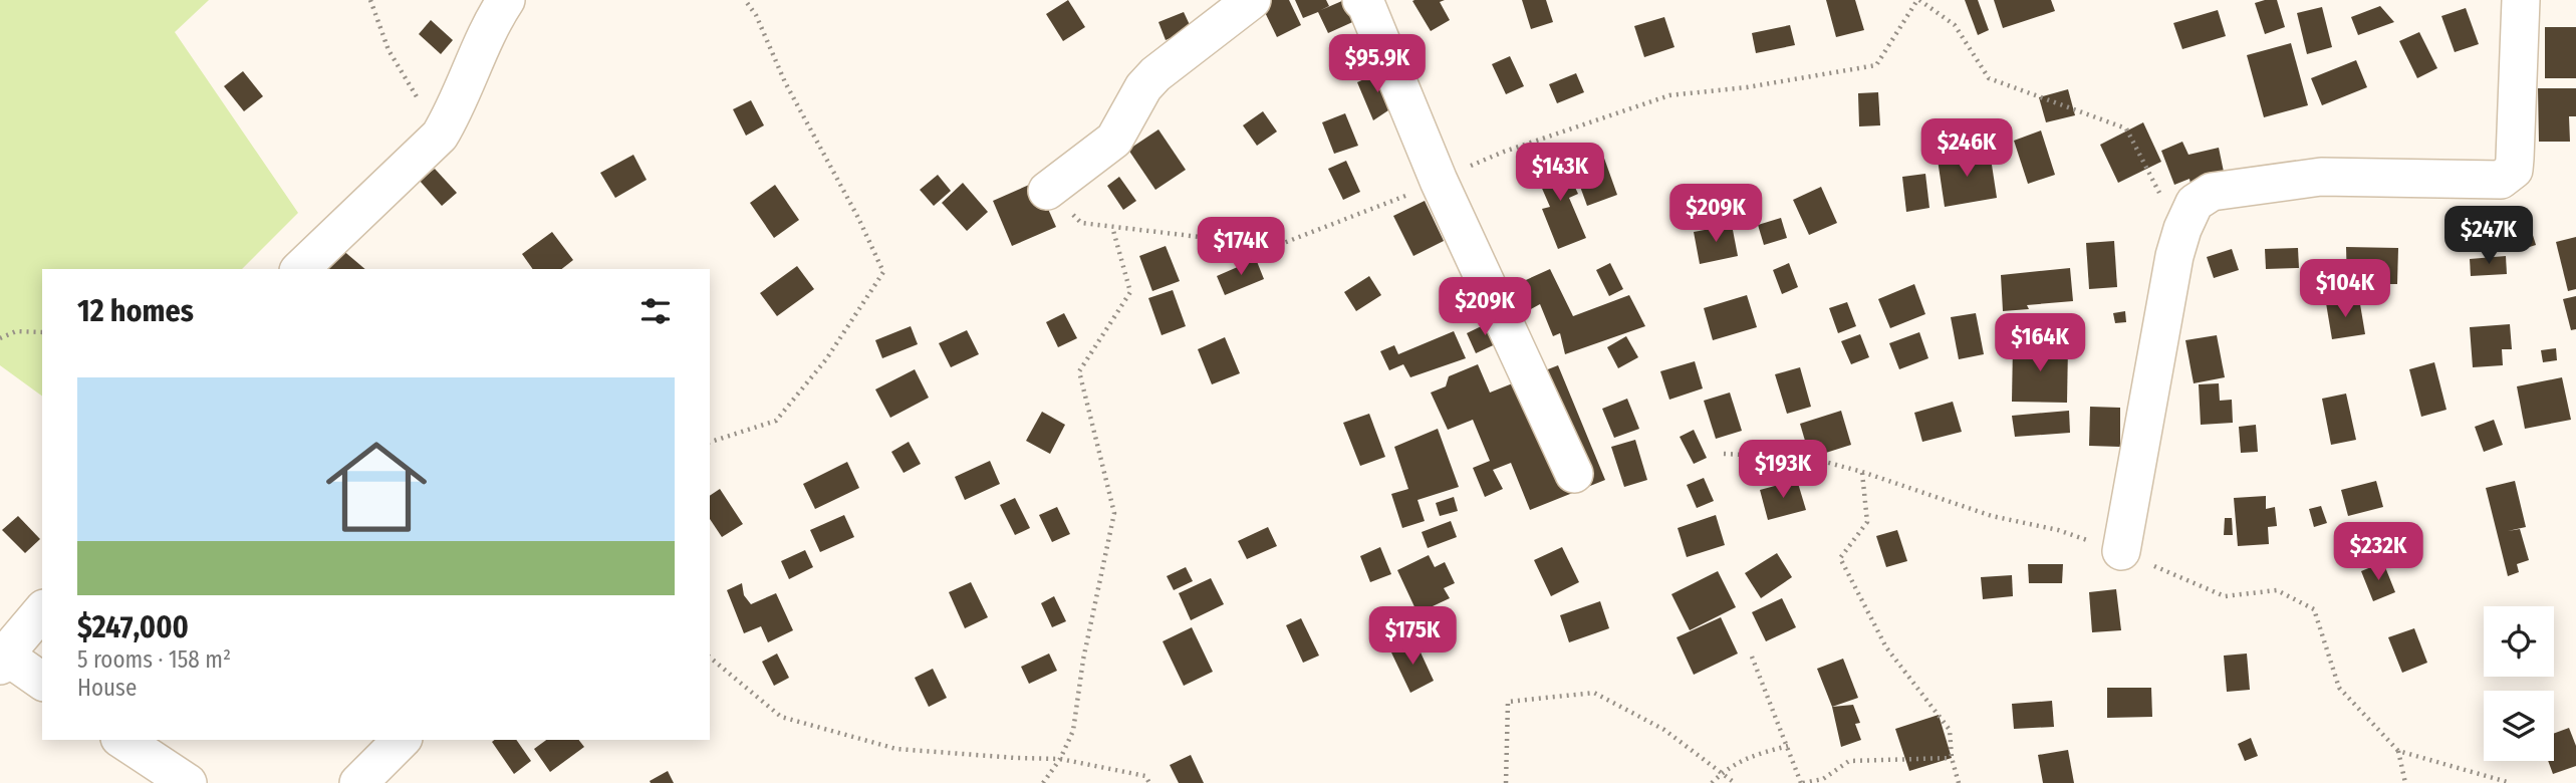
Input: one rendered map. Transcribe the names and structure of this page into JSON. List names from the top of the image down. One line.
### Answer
{"page":{"price":["$95.9K","$246K","$143K","$209K","$247K","$174K","$104K","$209K","$164K","$193K","$232K","$175K"],"heading":"12 homes","list":[{"name":"$247,000","note":"5 rooms · 158 m² · House"}]}}
